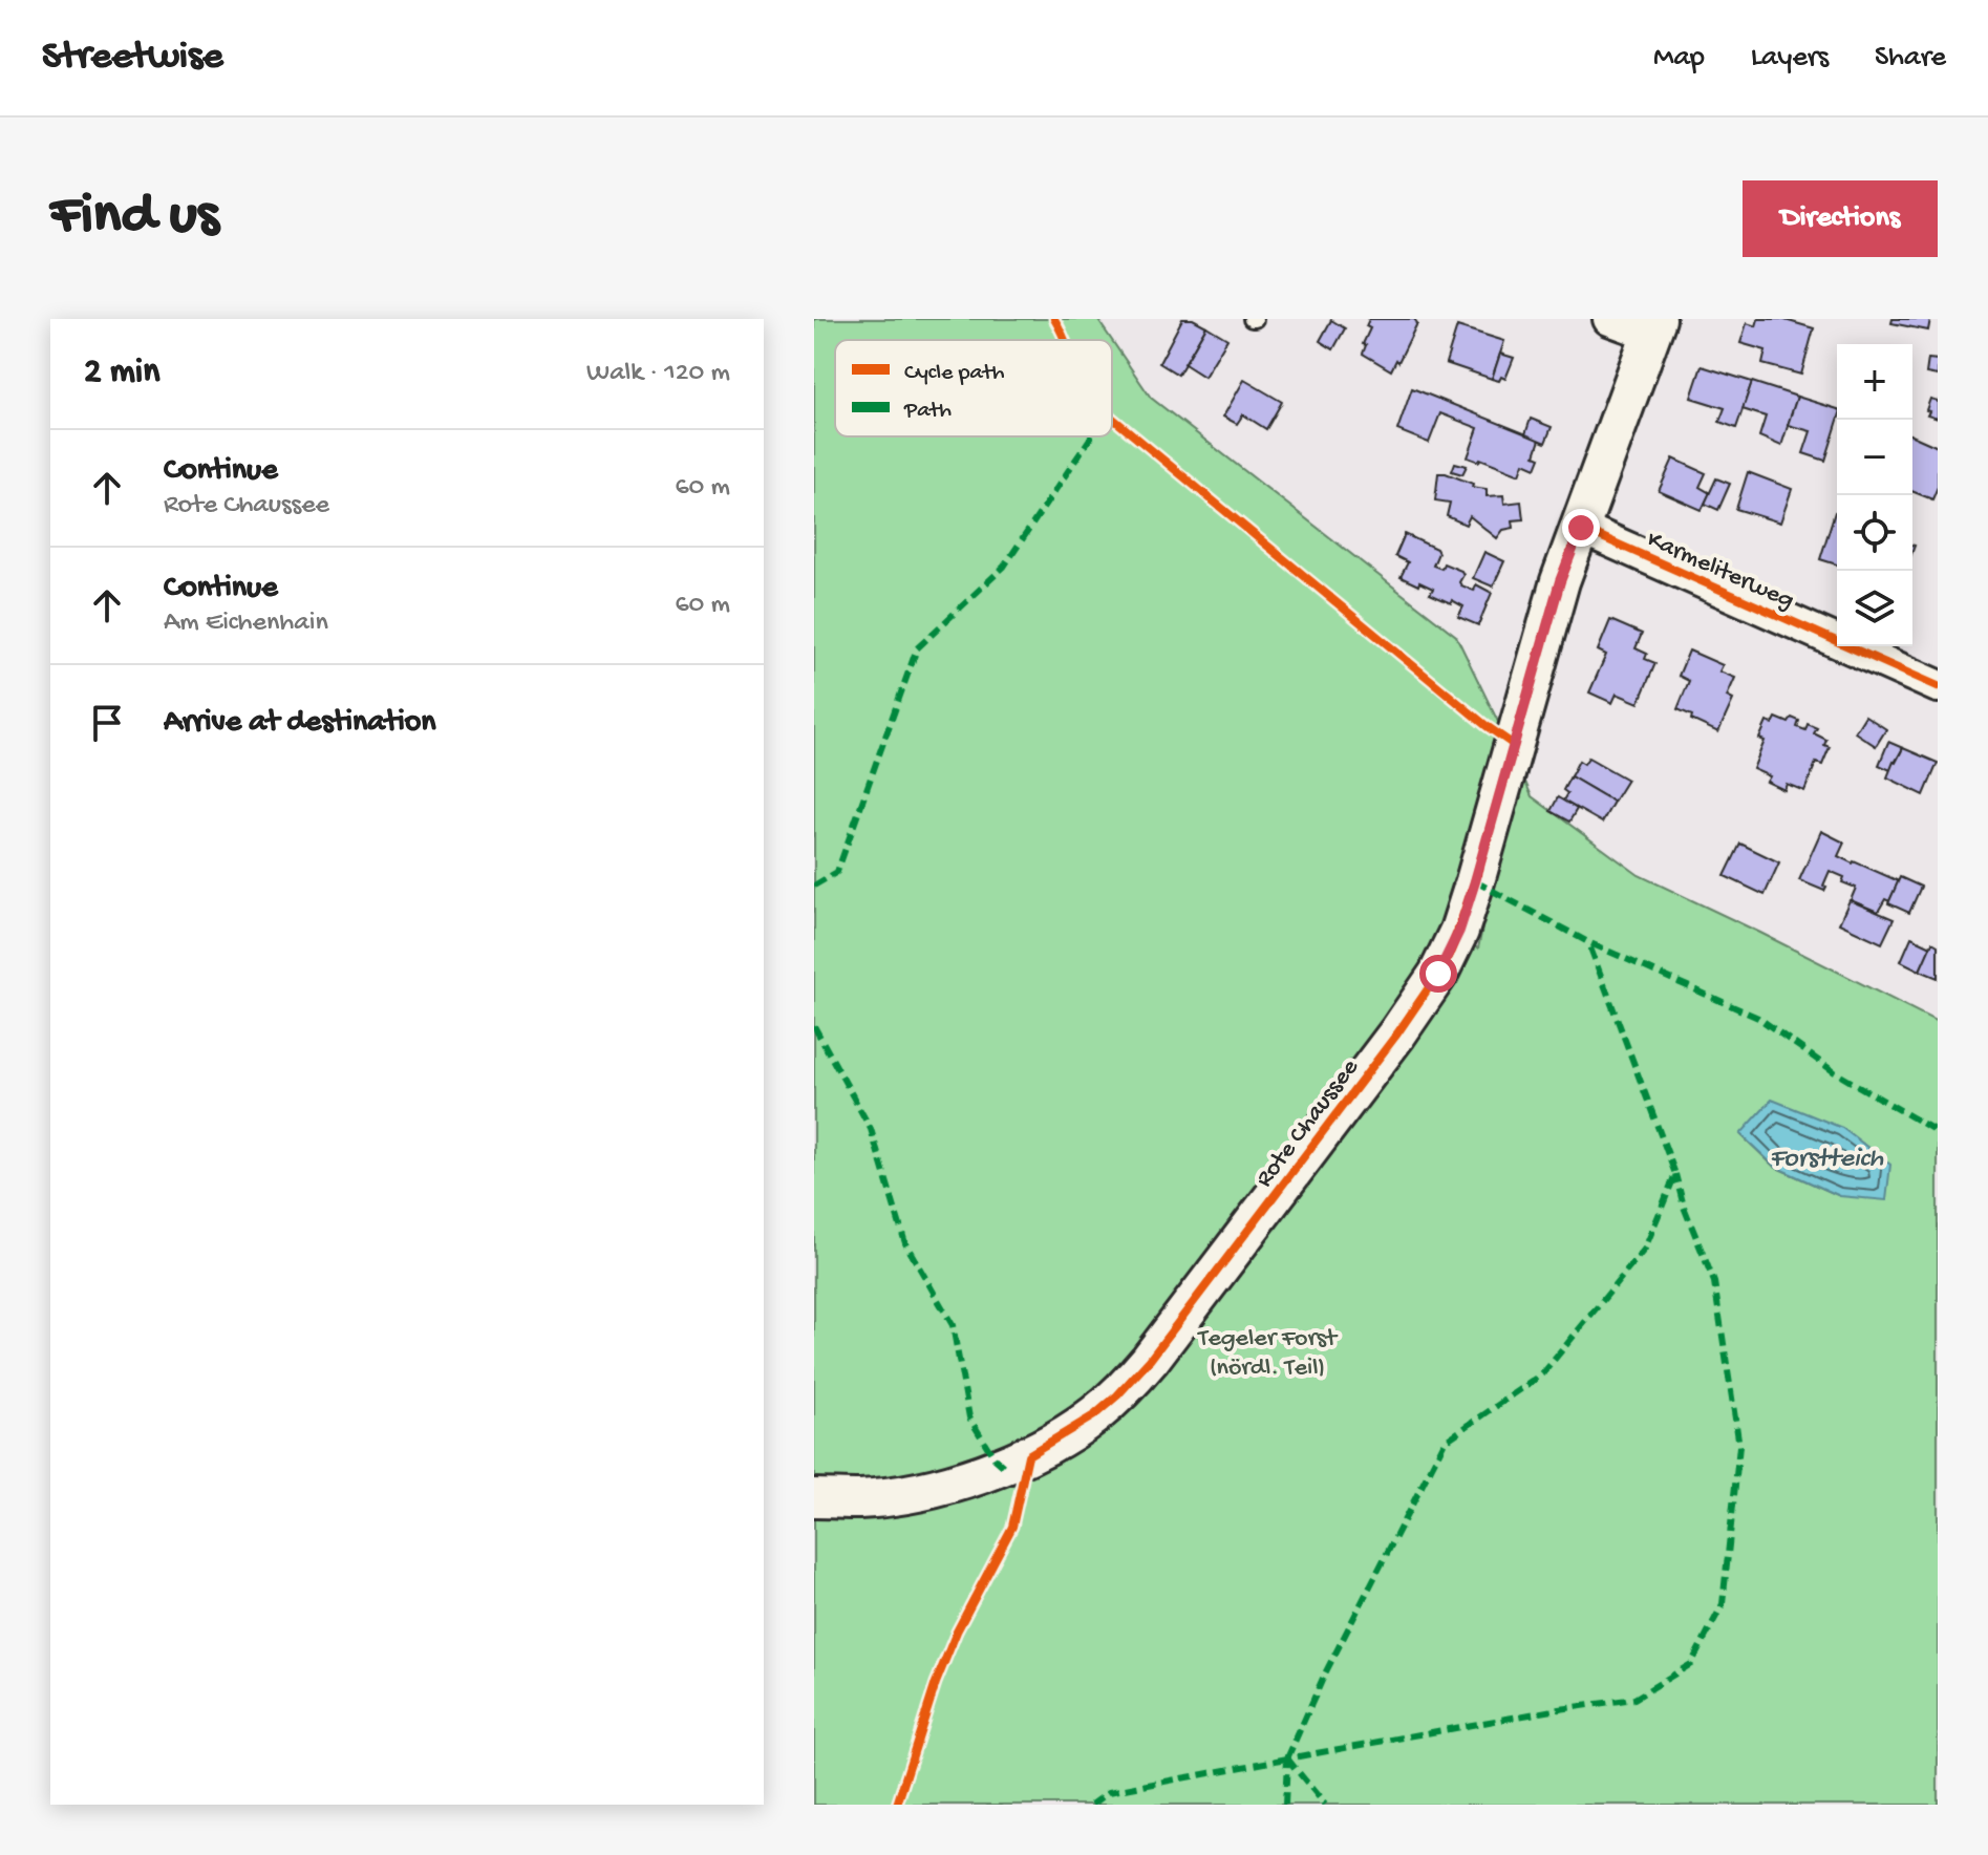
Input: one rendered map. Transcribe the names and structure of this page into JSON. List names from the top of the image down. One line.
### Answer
{"streets":{"street":["Karmeliterweg","Rote Chaussee"]},"crossings":[["Karmeliterweg","Rote Chaussee"]],"water":["Forstteich"],"parks":["Tegeler Forst (nördl. Teil)"],"legend":["Cycle path","Path"],"page":{"header":"Streetwise","nav":["Map","Layers","Share"],"buttons":"Directions","title":"Find us","heading":["2 min","Walk · 120 m"],"map_buttons":["+","−"],"list":[["Continue","Rote Chaussee","60 m"],["Continue","Am Eichenhain","60 m"],"Arrive at destination"]}}
